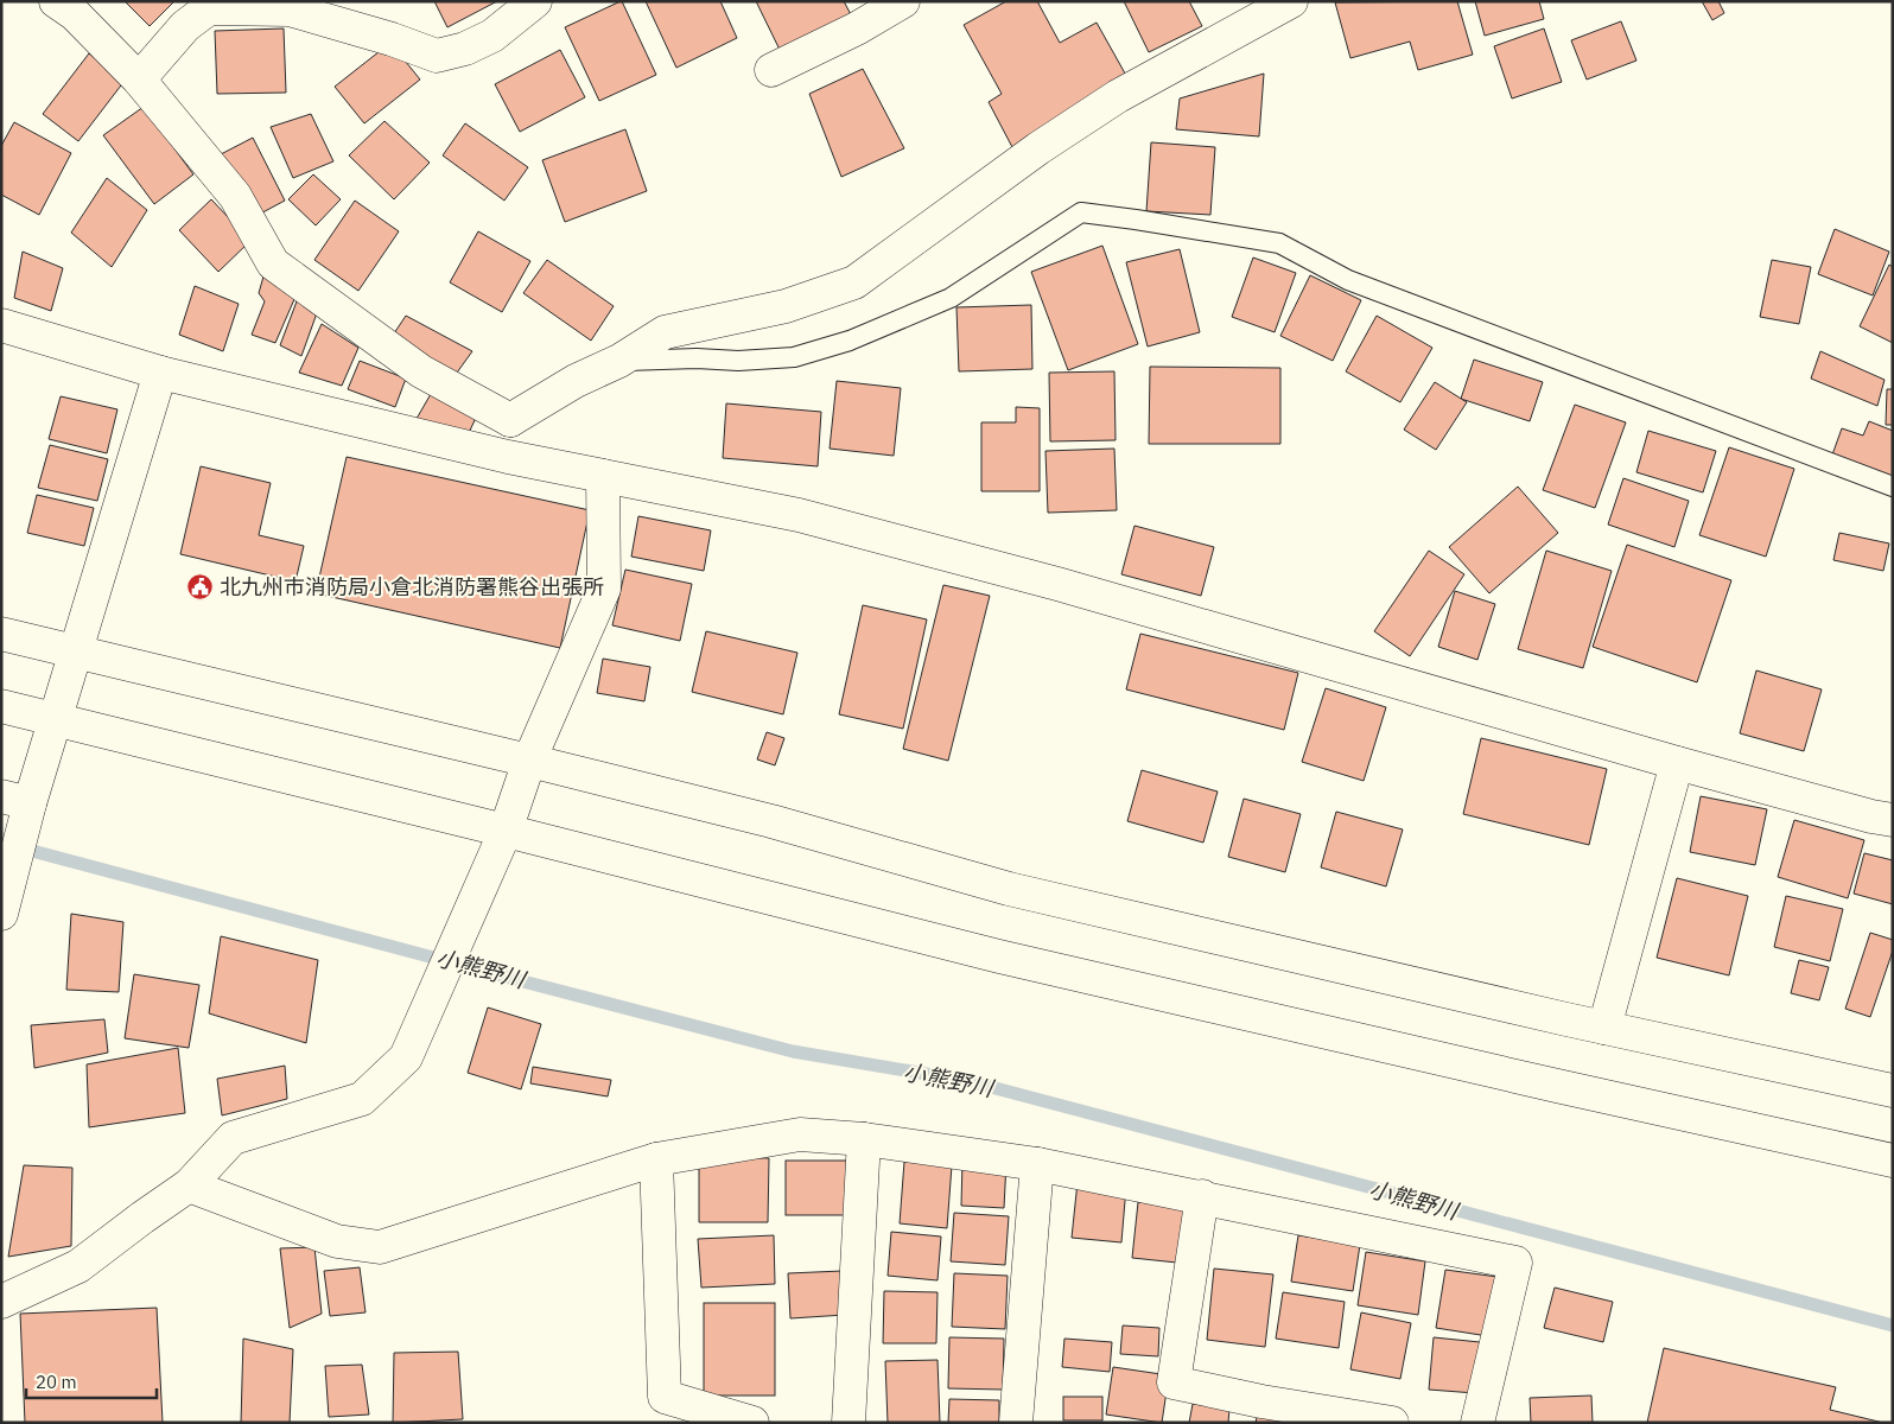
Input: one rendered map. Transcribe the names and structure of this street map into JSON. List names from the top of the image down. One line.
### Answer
{"water":["小熊野川"],"places":{"public building":["北九州市消防局小倉北消防署熊谷出張所"]},"scale_bar":"20 m"}
